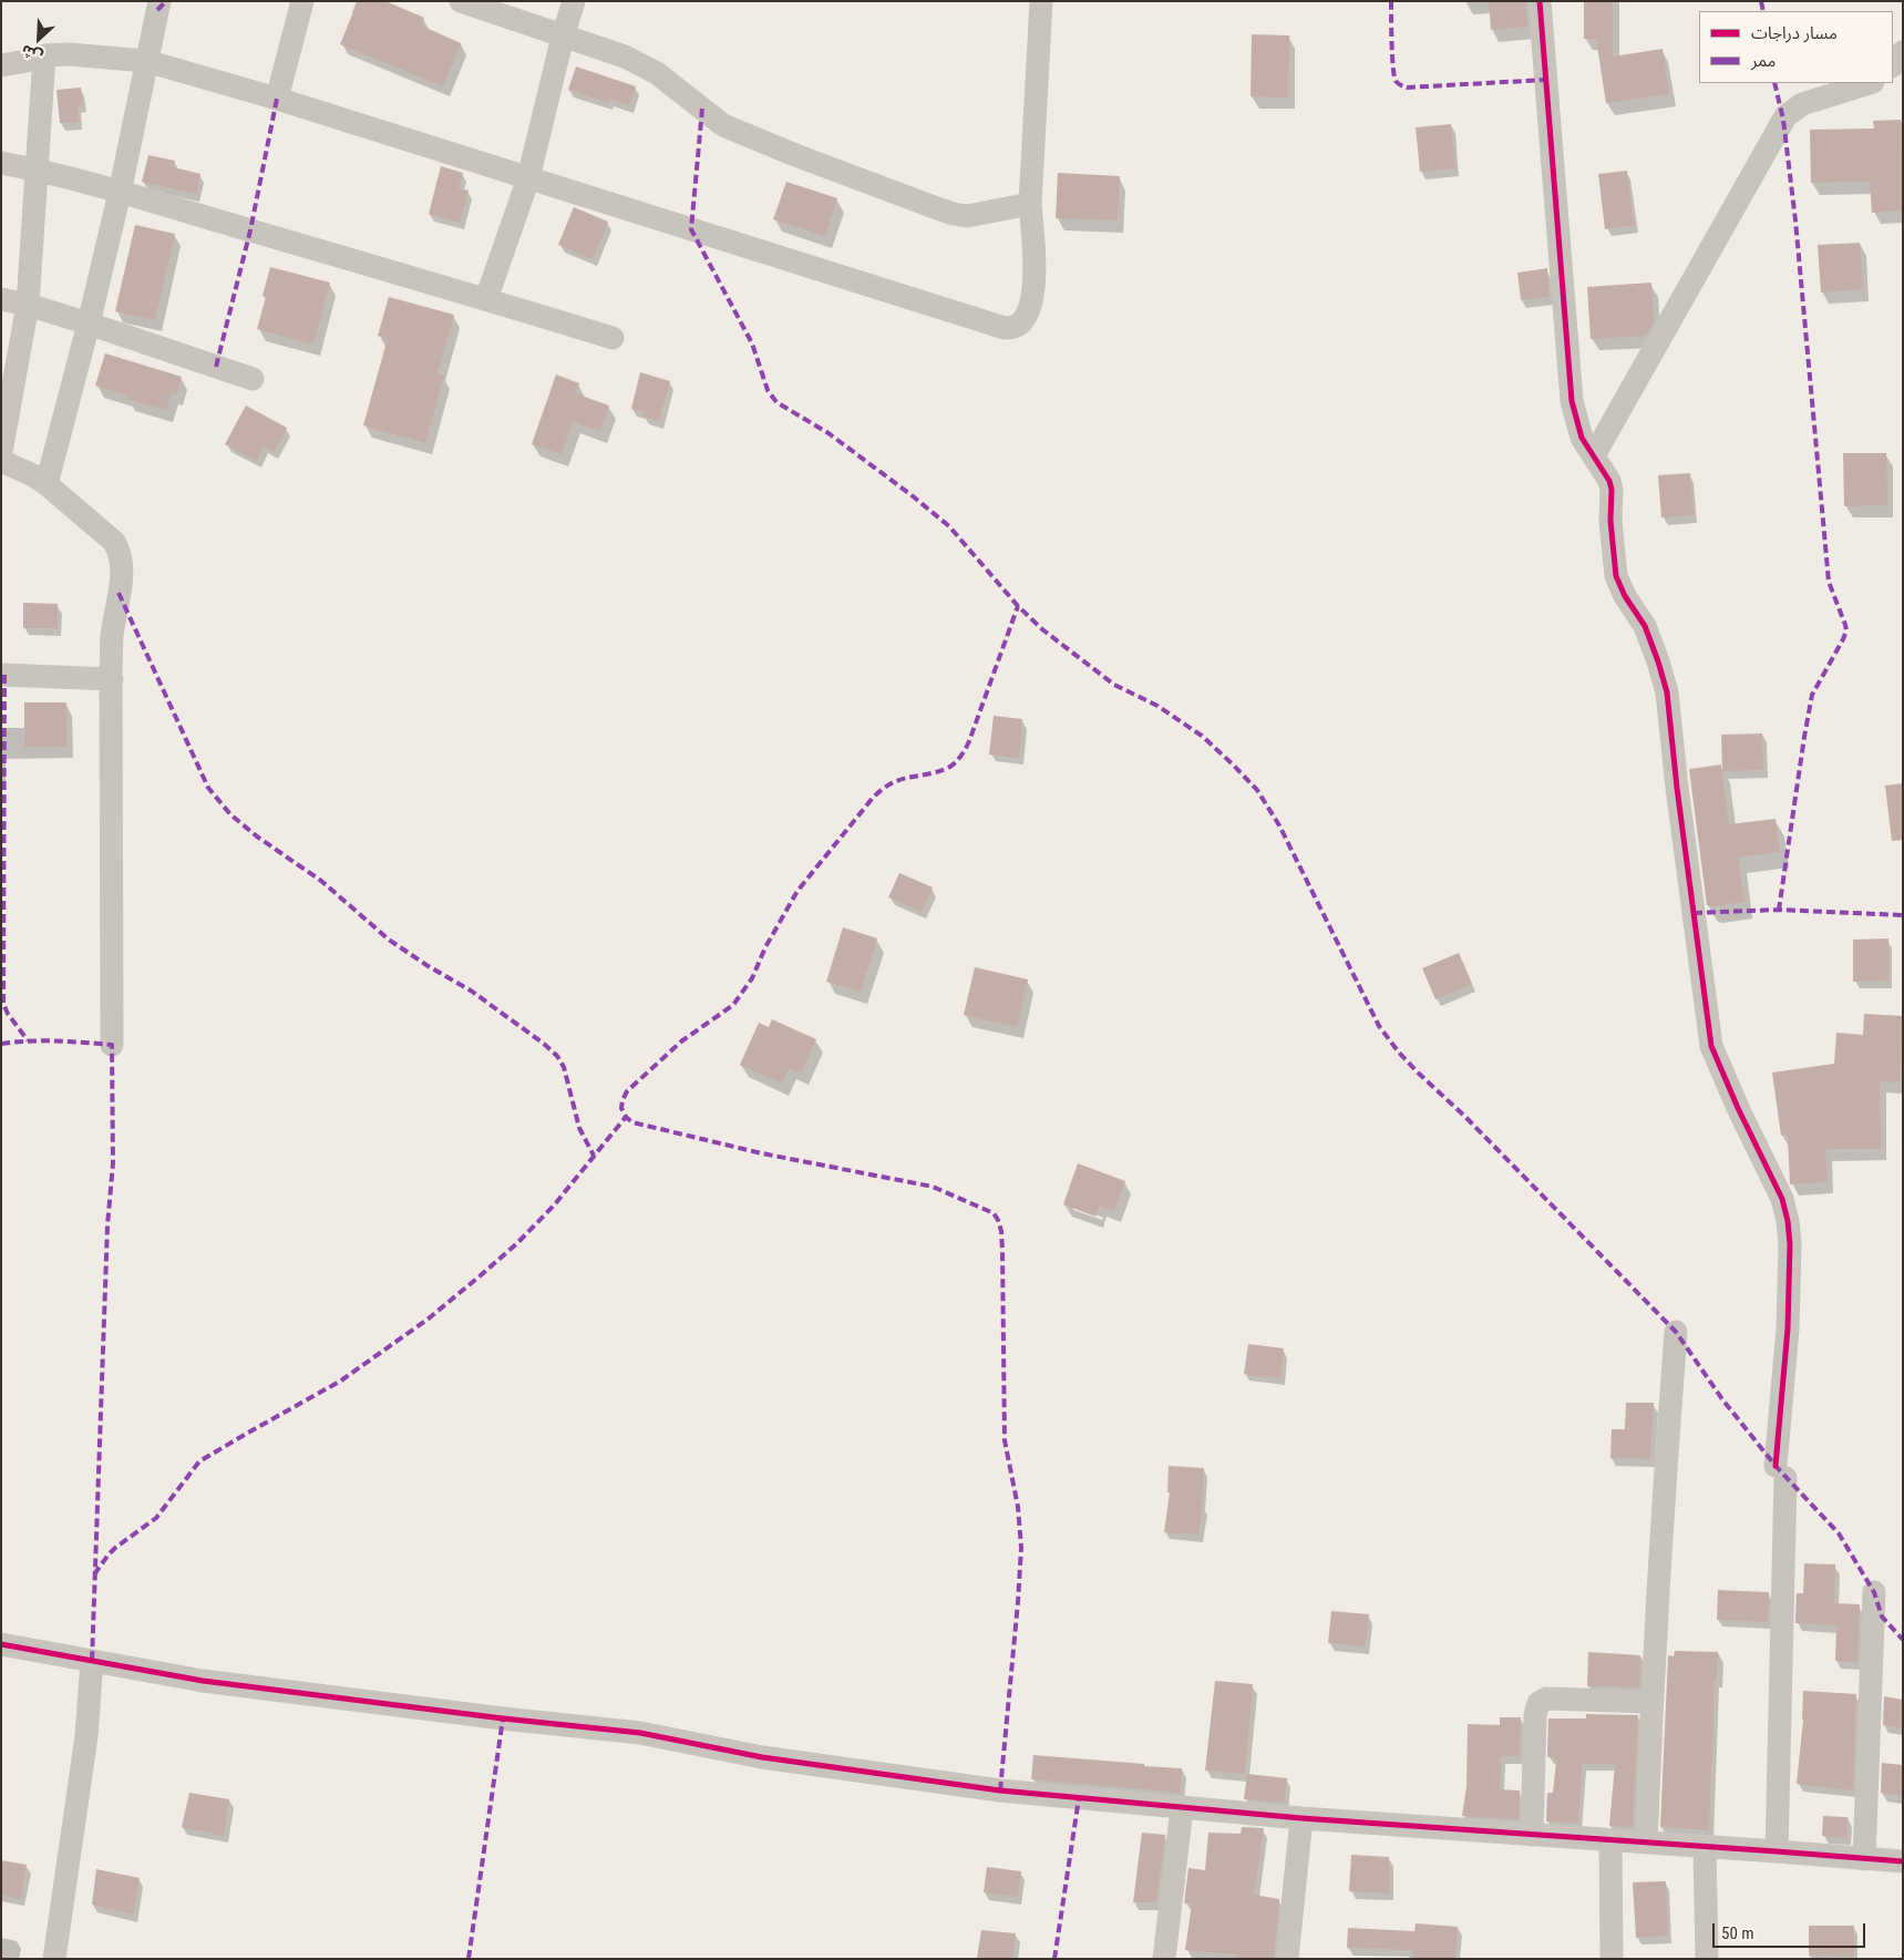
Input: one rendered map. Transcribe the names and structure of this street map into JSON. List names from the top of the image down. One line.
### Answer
{"legend":["مسار دراجات","ممر"],"scale_bar":"50 m","north":"bottom left"}
